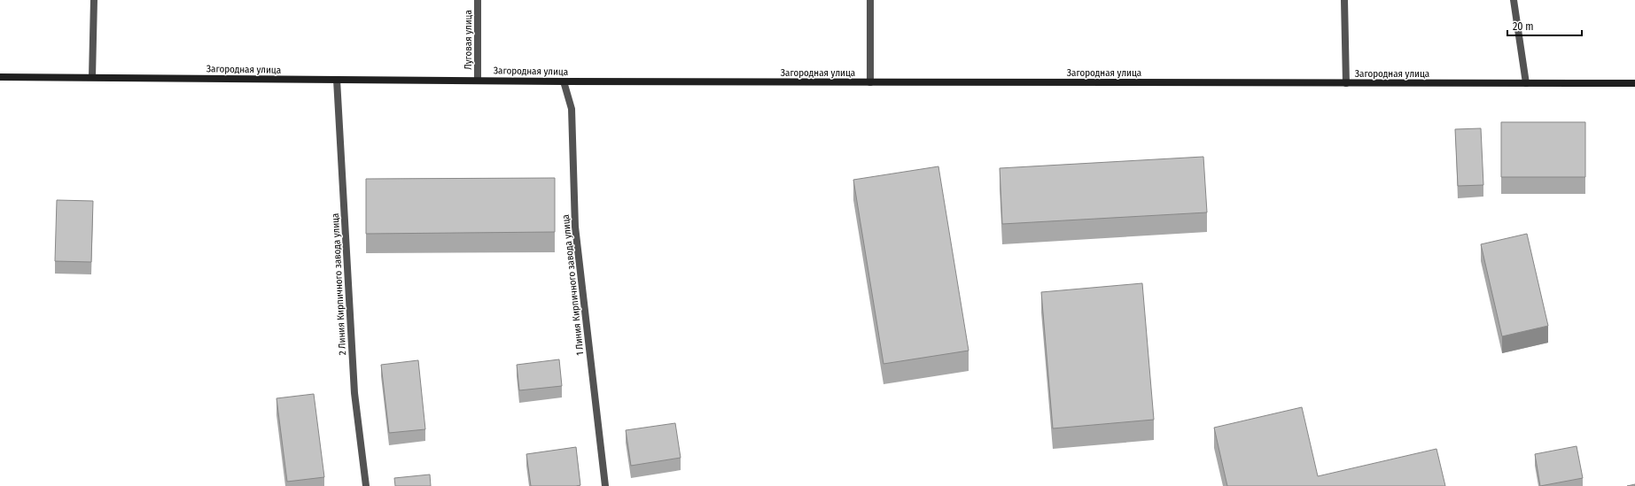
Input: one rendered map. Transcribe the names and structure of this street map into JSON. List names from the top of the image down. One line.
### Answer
{"streets":{"street":["Луговая улица","Загородная улица","2 Линия Кирпичного завода улица","1 Линия Кирпичного завода улица"]},"crossings":[["Луговая улица","Загородная улица"],["Загородная улица","2 Линия Кирпичного завода улица"],["Загородная улица","1 Линия Кирпичного завода улица"]],"scale_bar":"20 m"}
